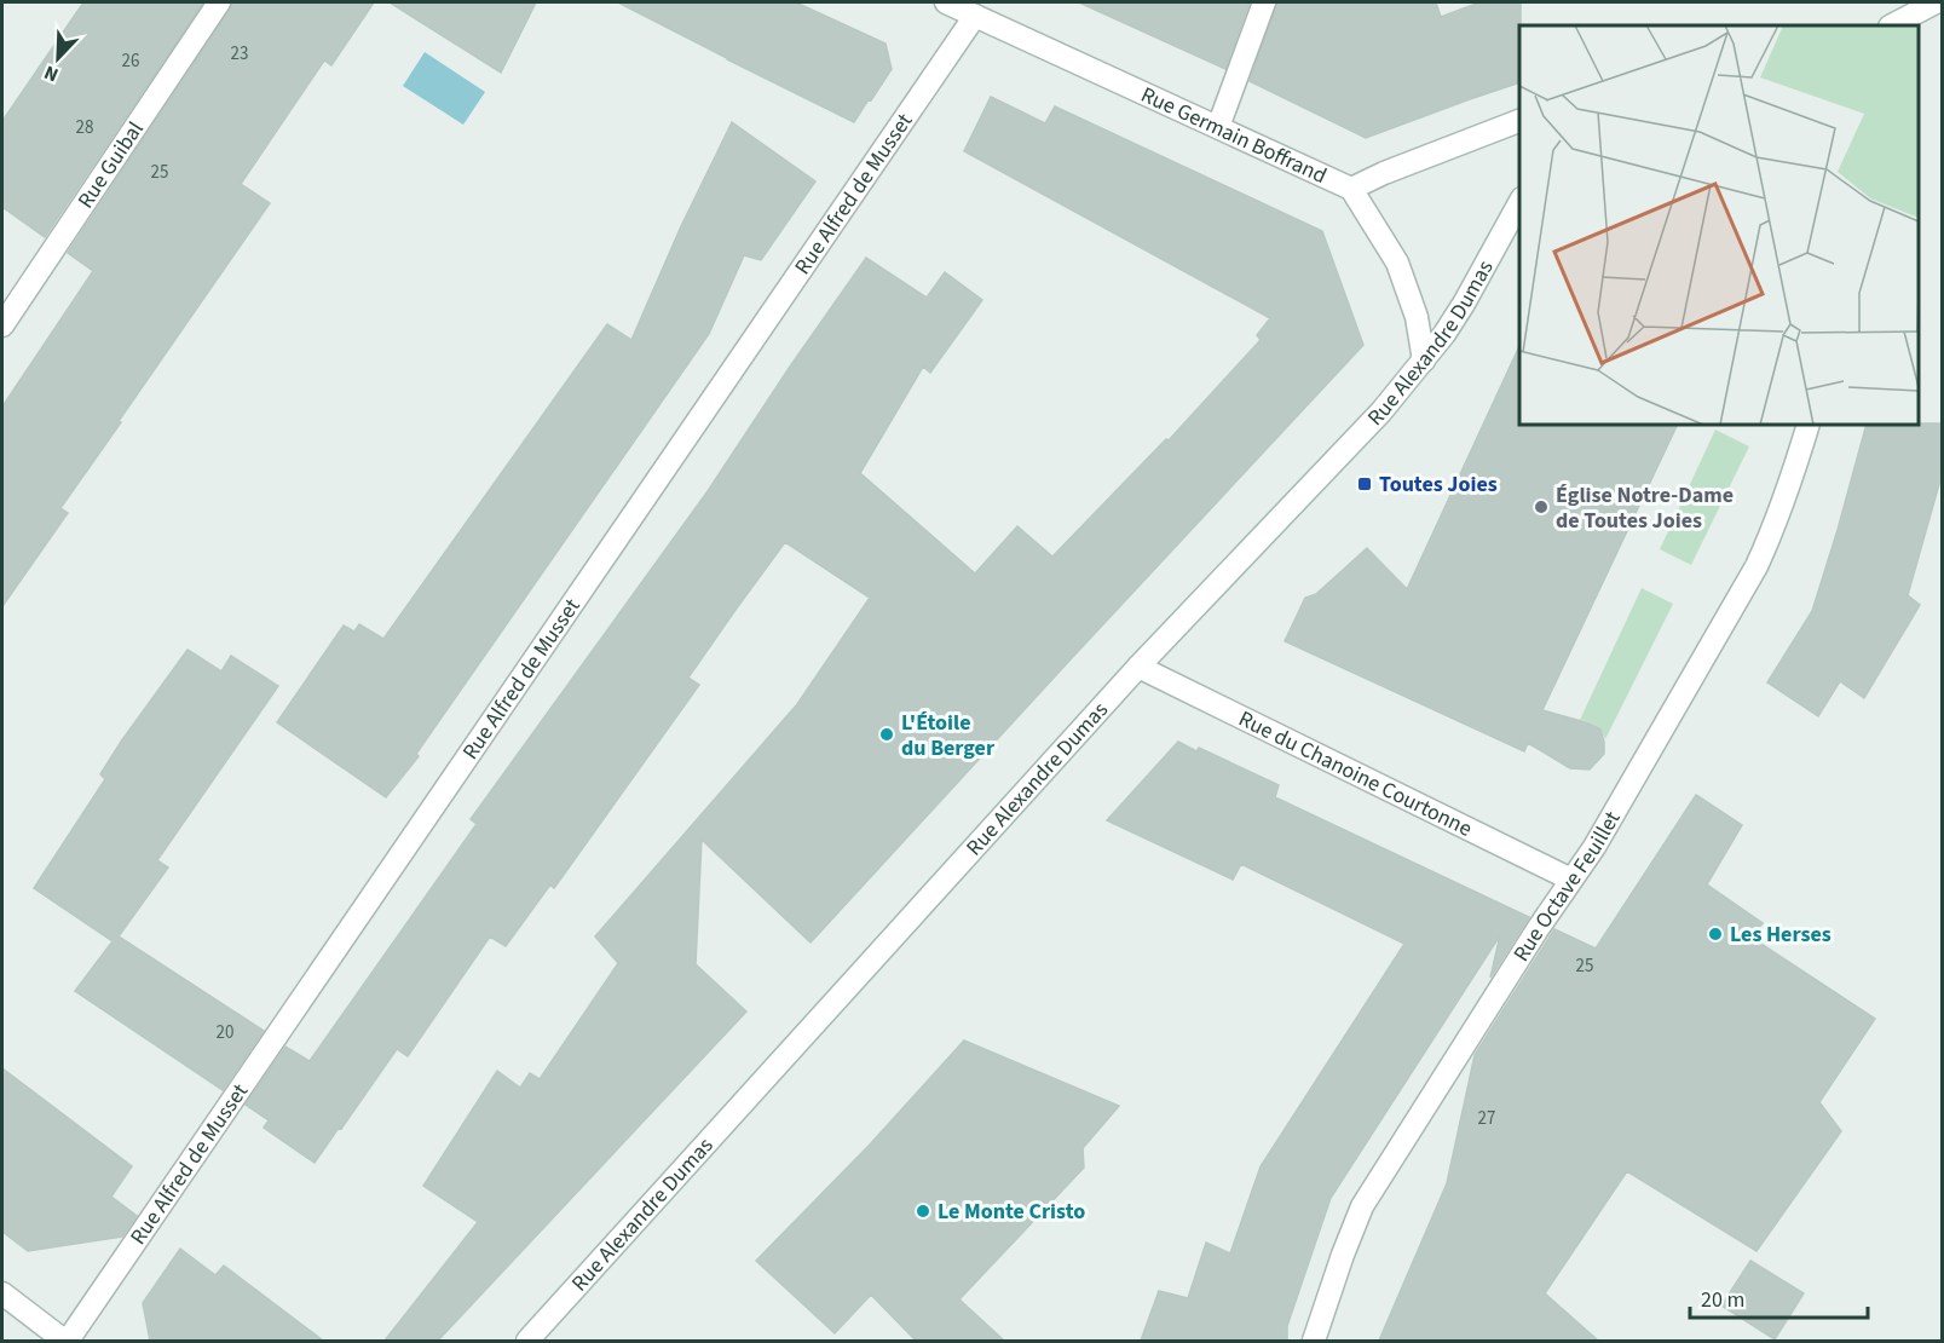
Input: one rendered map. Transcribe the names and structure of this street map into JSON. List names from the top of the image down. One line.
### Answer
{"streets":{"street":["Rue Germain Boffrand","Rue Guibal","Rue Alfred de Musset","Rue Alexandre Dumas","Rue du Chanoine Courtonne","Rue Octave Feuillet"]},"crossings":[["Rue Germain Boffrand","Rue Alfred de Musset"],["Rue Germain Boffrand","Rue Alexandre Dumas"],["Rue Alexandre Dumas","Rue du Chanoine Courtonne"],["Rue du Chanoine Courtonne","Rue Octave Feuillet"]],"places":{"transit":["Toutes Joies"],"other":["Église Notre-Dame de Toutes Joies","L'Étoile du Berger","Les Herses","Le Monte Cristo"]},"house_numbers":["23","26","28","25","25","20","27"],"scale_bar":"20 m","north":"bottom left"}
